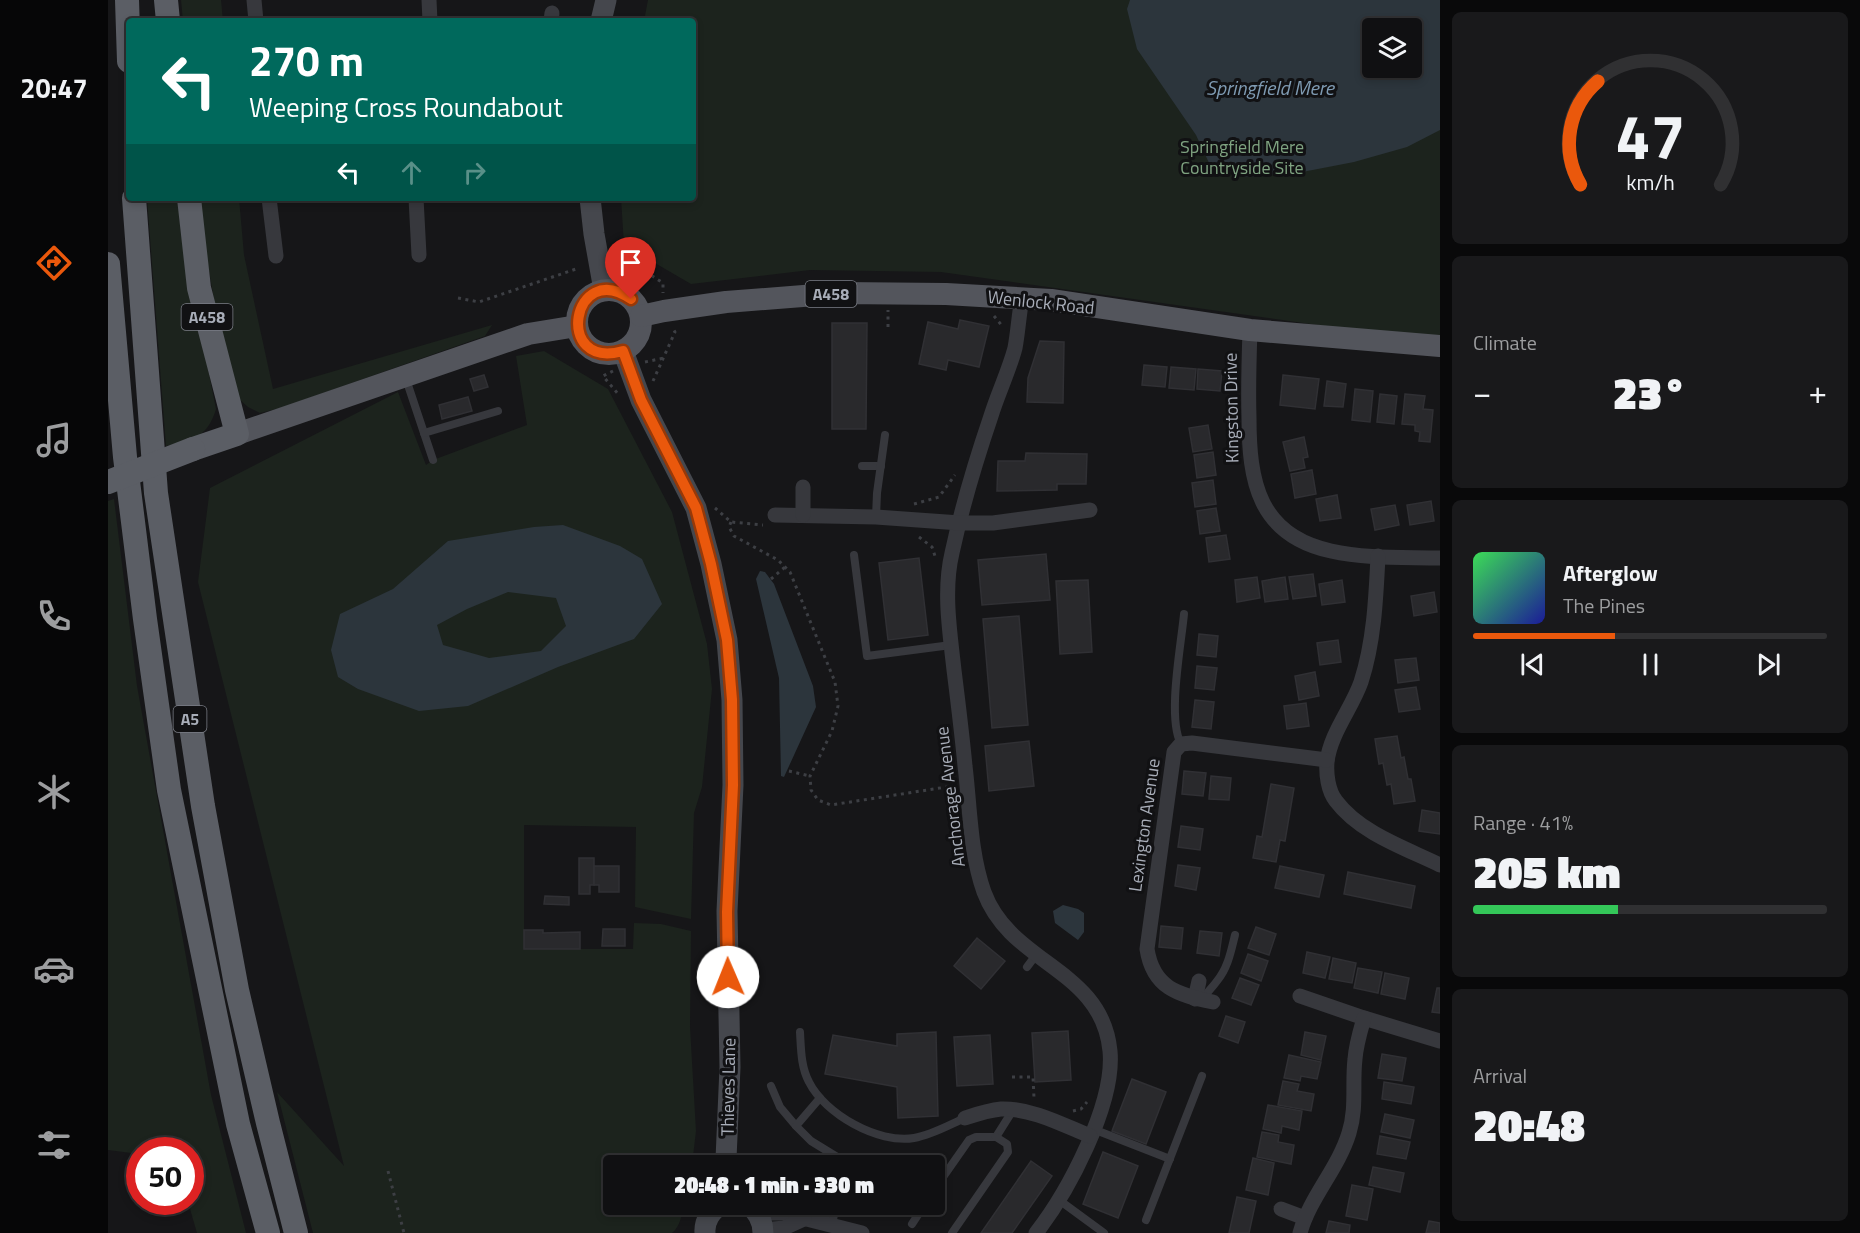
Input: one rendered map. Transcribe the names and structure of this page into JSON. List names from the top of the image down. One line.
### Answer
{"streets":{"highway":["A458","A5"],"main road":["Wenlock Road","Thieves Lane"],"street":["Kingston Drive","Anchorage Avenue","Lexington Avenue"]},"crossings":[["Wenlock Road","Kingston Drive"],["Wenlock Road","Anchorage Avenue"],["Wenlock Road","Thieves Lane"]],"water":["Springfield Mere"],"parks":["Springfield Mere Countryside Site"],"page":{"tabs":"20:47","turn":["270 m","Weeping Cross Roundabout"],"tile":["Climate",["Range · 41%","205 km"],["Arrival","20:48"]],"heat":["−","23°","+"],"song":["Afterglow","The Pines"],"limit":"50","trip":"20:48 · 1 min · 330 m","gauge":["47","km/h"]}}
